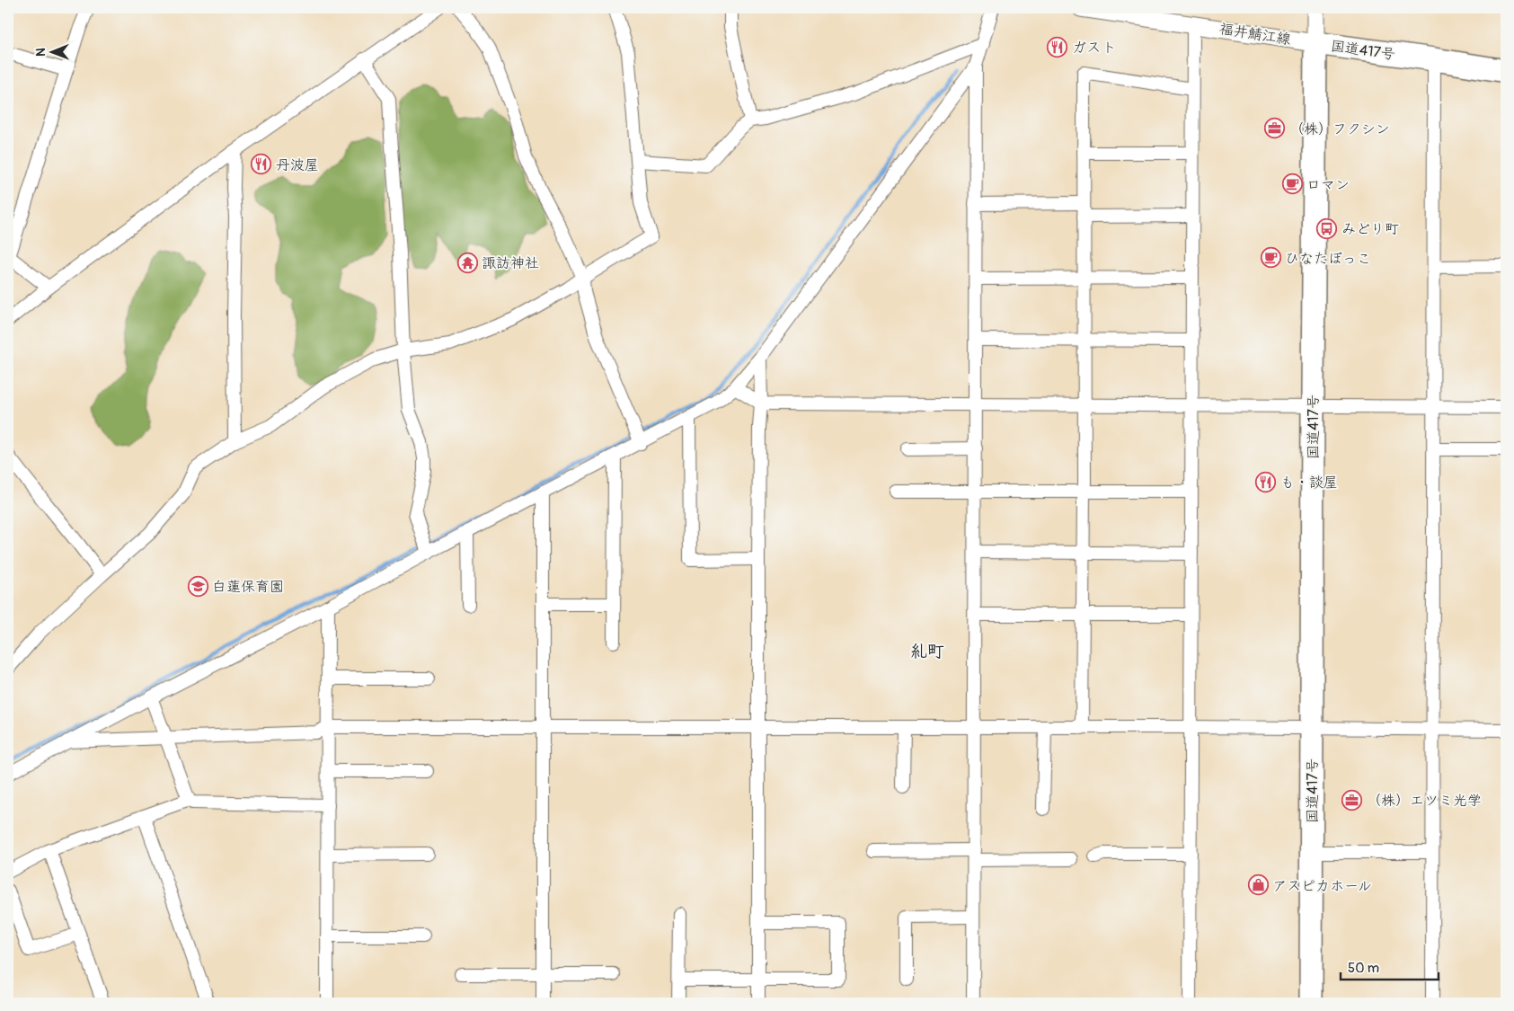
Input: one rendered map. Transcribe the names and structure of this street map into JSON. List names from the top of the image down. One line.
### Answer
{"streets":{"highway":["国道417号"],"main road":["福井鯖江線"]},"crossings":[["福井鯖江線","国道417号"]],"districts":["糺町"],"places":{"restaurant":["ガスト","丹波屋","も・談屋"],"office":["（株）フクシン","（株）エツミ光学"],"cafe":["ロマン","ひなたぼっこ"],"bus stop":["みどり町"],"temple":["諏訪神社"],"school or university":["白蓮保育園"],"shop":["アスピカホール"]},"scale_bar":"50 m","north":"left"}
